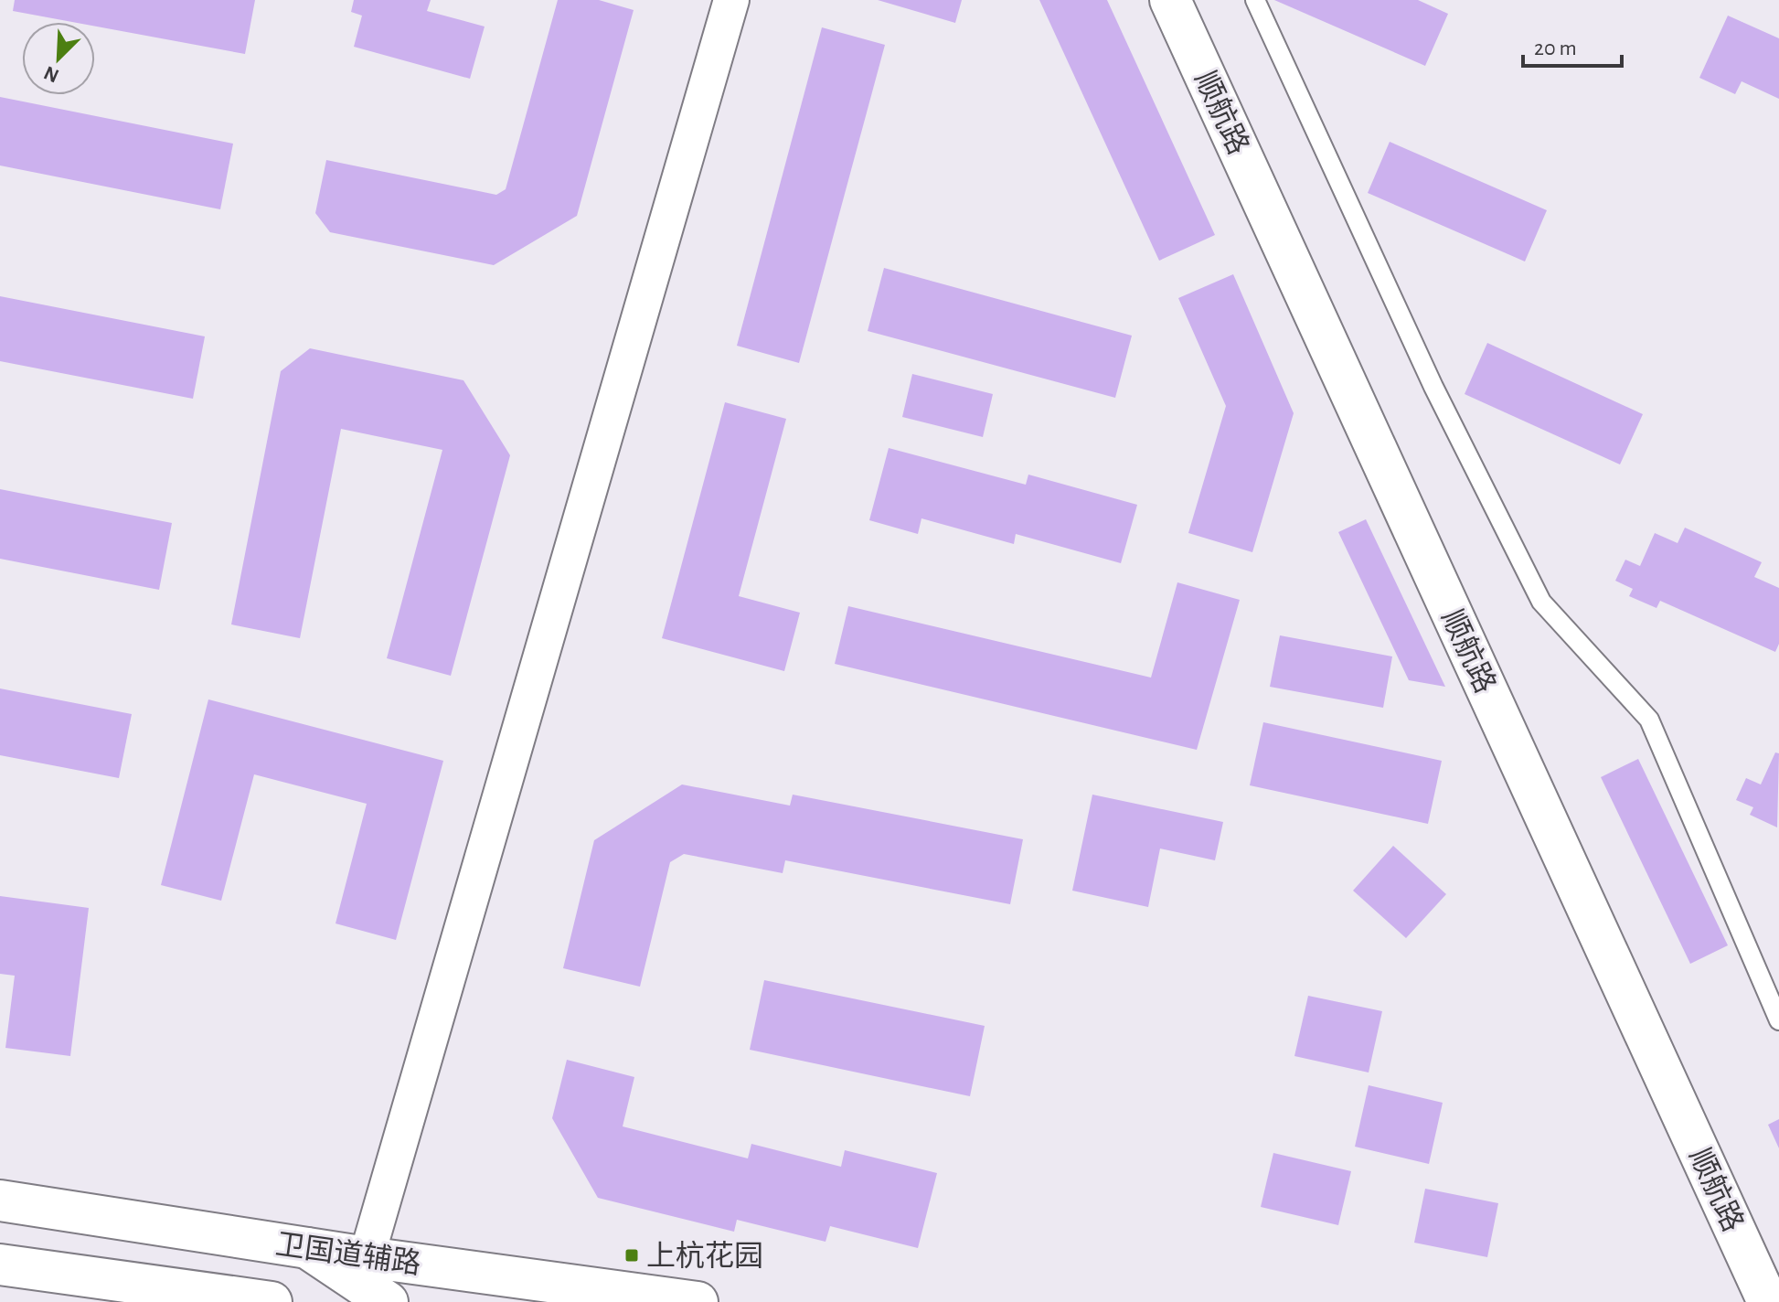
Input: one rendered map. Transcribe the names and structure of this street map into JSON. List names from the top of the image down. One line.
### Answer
{"streets":{"main road":["顺航路","卫国道辅路"]},"places":{"transit":["上杭花园"]},"scale_bar":"20 m","north":"bottom left"}
